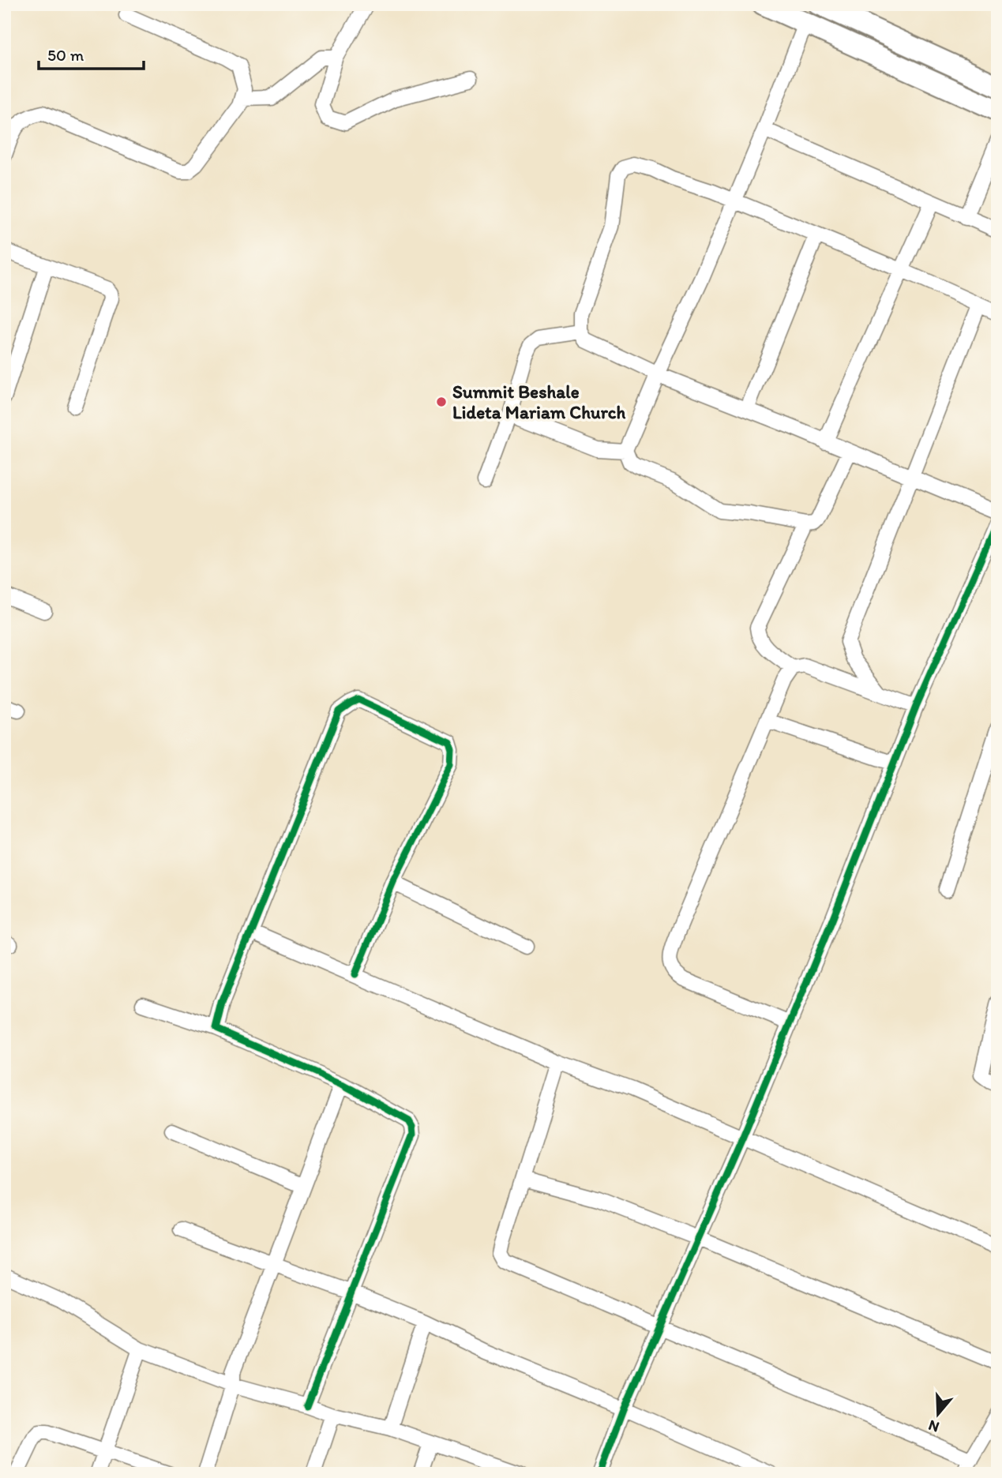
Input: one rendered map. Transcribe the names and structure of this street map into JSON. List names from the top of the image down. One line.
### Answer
{"places":["Summit Beshale Lideta Mariam Church"],"scale_bar":"50 m","north":"bottom"}
